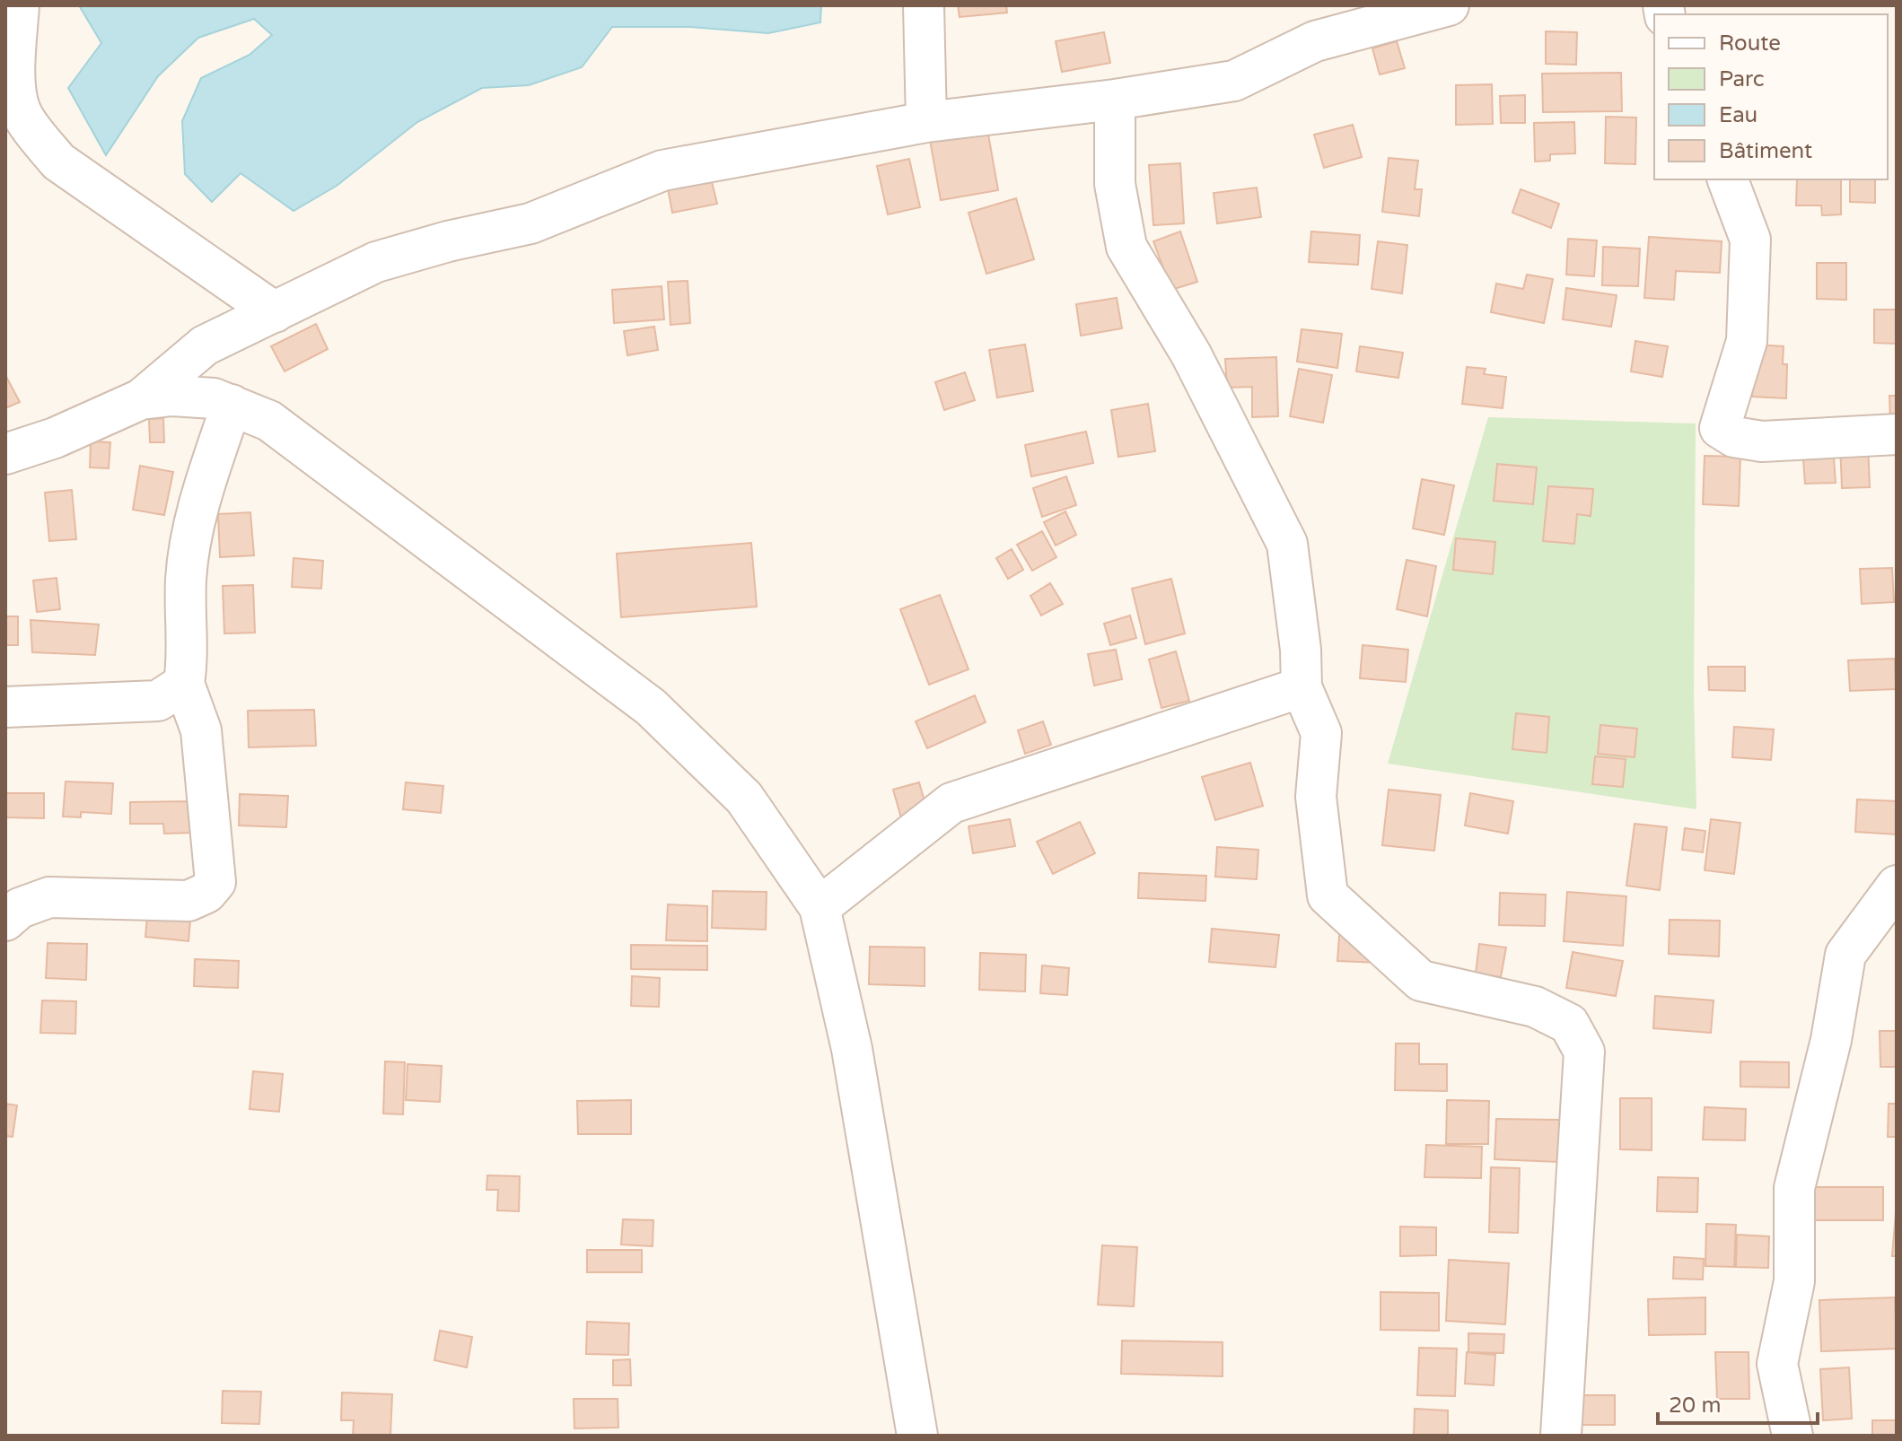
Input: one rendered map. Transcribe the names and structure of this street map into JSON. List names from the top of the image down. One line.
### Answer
{"legend":["Route","Parc","Eau","Bâtiment"],"scale_bar":"20 m"}
